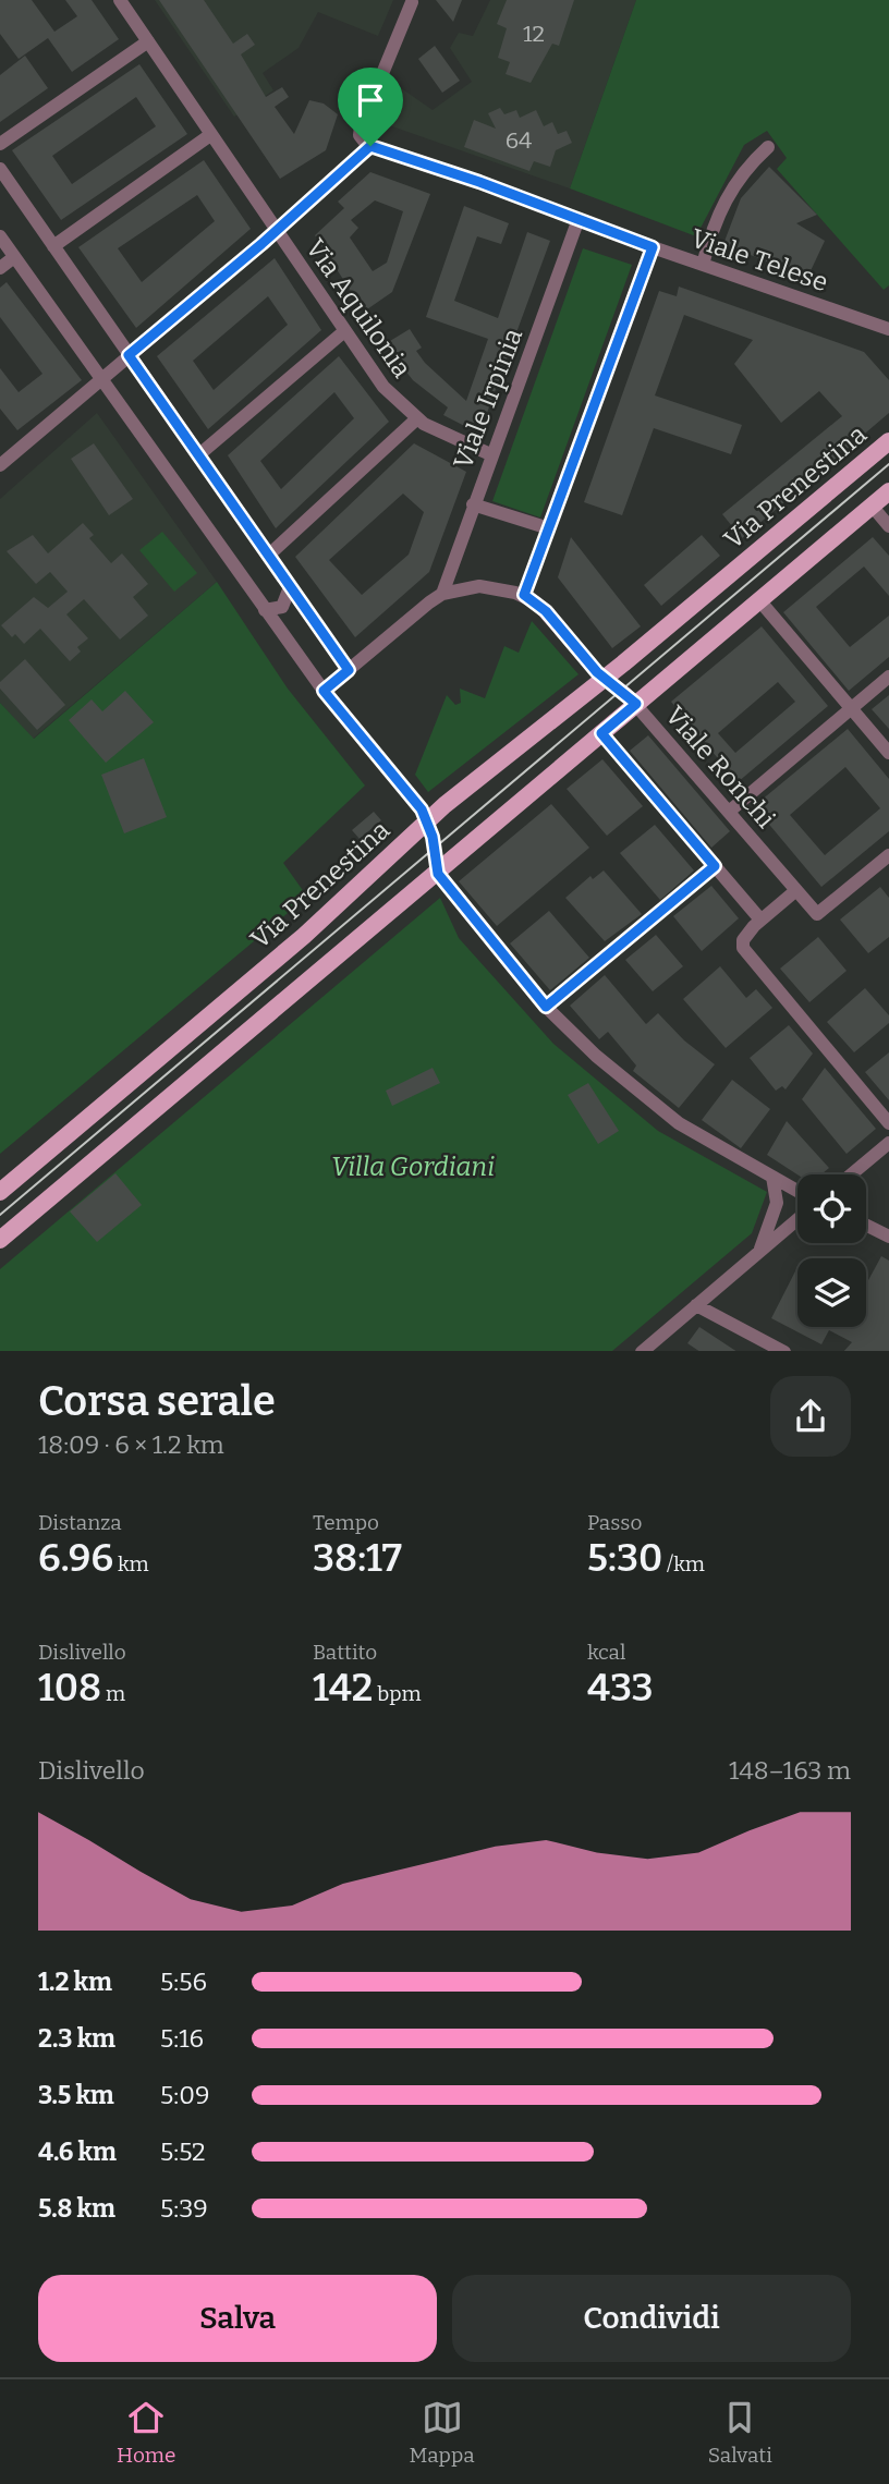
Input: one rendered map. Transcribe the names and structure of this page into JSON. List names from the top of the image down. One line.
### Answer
{"streets":{"main road":["Via Prenestina"],"street":["Viale Telese","Via Aquilonia","Viale Irpinia","Viale Ronchi"]},"crossings":[["Viale Telese","Viale Irpinia"],["Via Aquilonia","Viale Irpinia"],["Via Prenestina","Viale Ronchi"]],"parks":["Villa Gordiani"],"house_numbers":["12","64"],"page":{"heading":["Corsa serale","18:09 · 6 × 1.2 km"],"stats":[["Distanza","6.96 km"],["Tempo","38:17"],["Passo","5:30 /km"],["Dislivello","108 m"],["Battito","142 bpm"],["kcal","433"]],"chart":["Dislivello","148–163 m"],"list":[{"name":"1.2 km","note":"5:56"},{"name":"2.3 km","note":"5:16"},{"name":"3.5 km","note":"5:09"},{"name":"4.6 km","note":"5:52"},{"name":"5.8 km","note":"5:39"}],"buttons":["Salva","Condividi"],"tabs":["Home","Mappa","Salvati"]}}
